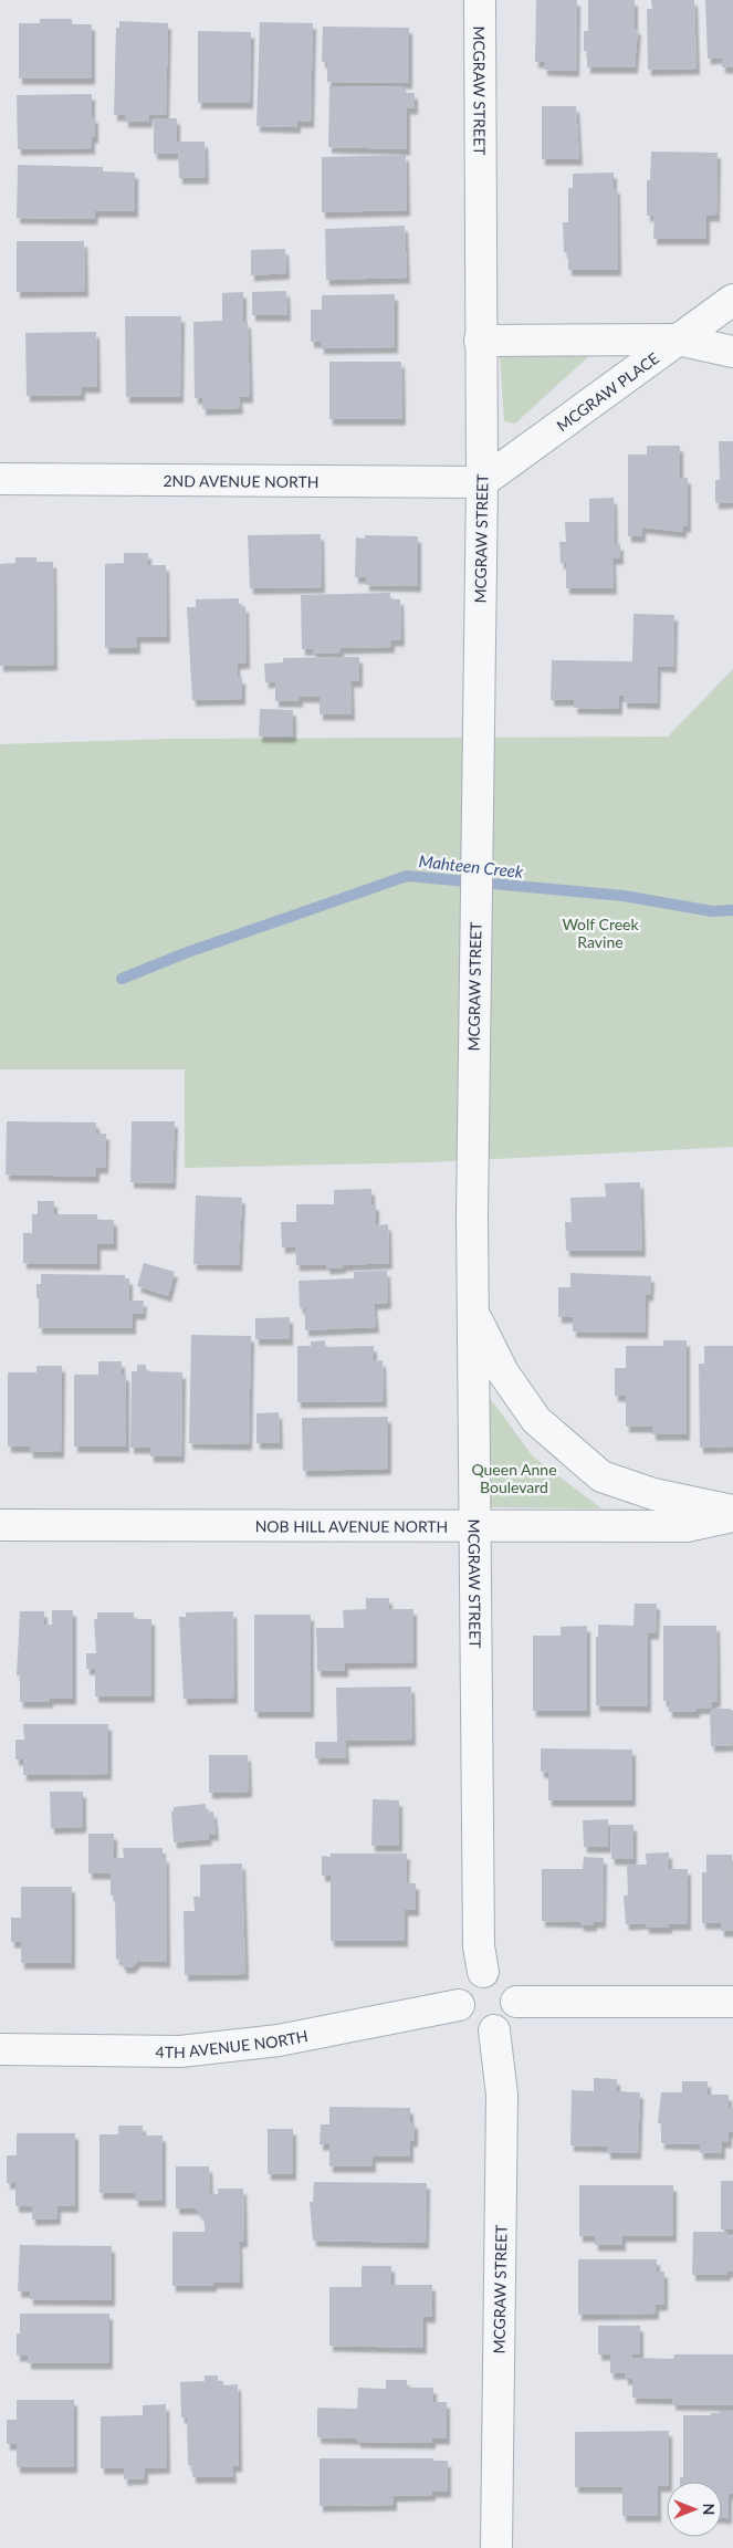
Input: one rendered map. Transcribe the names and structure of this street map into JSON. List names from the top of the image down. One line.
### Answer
{"streets":{"street":["MCGRAW STREET","MCGRAW PLACE","2ND AVENUE NORTH","NOB HILL AVENUE NORTH","4TH AVENUE NORTH"]},"crossings":[["MCGRAW STREET","MCGRAW PLACE"],["MCGRAW STREET","2ND AVENUE NORTH"],["MCGRAW STREET","NOB HILL AVENUE NORTH"],["MCGRAW STREET","4TH AVENUE NORTH"],["MCGRAW PLACE","2ND AVENUE NORTH"]],"water":["Mahteen Creek"],"parks":["Wolf Creek Ravine","Queen Anne Boulevard"],"north":"right"}
